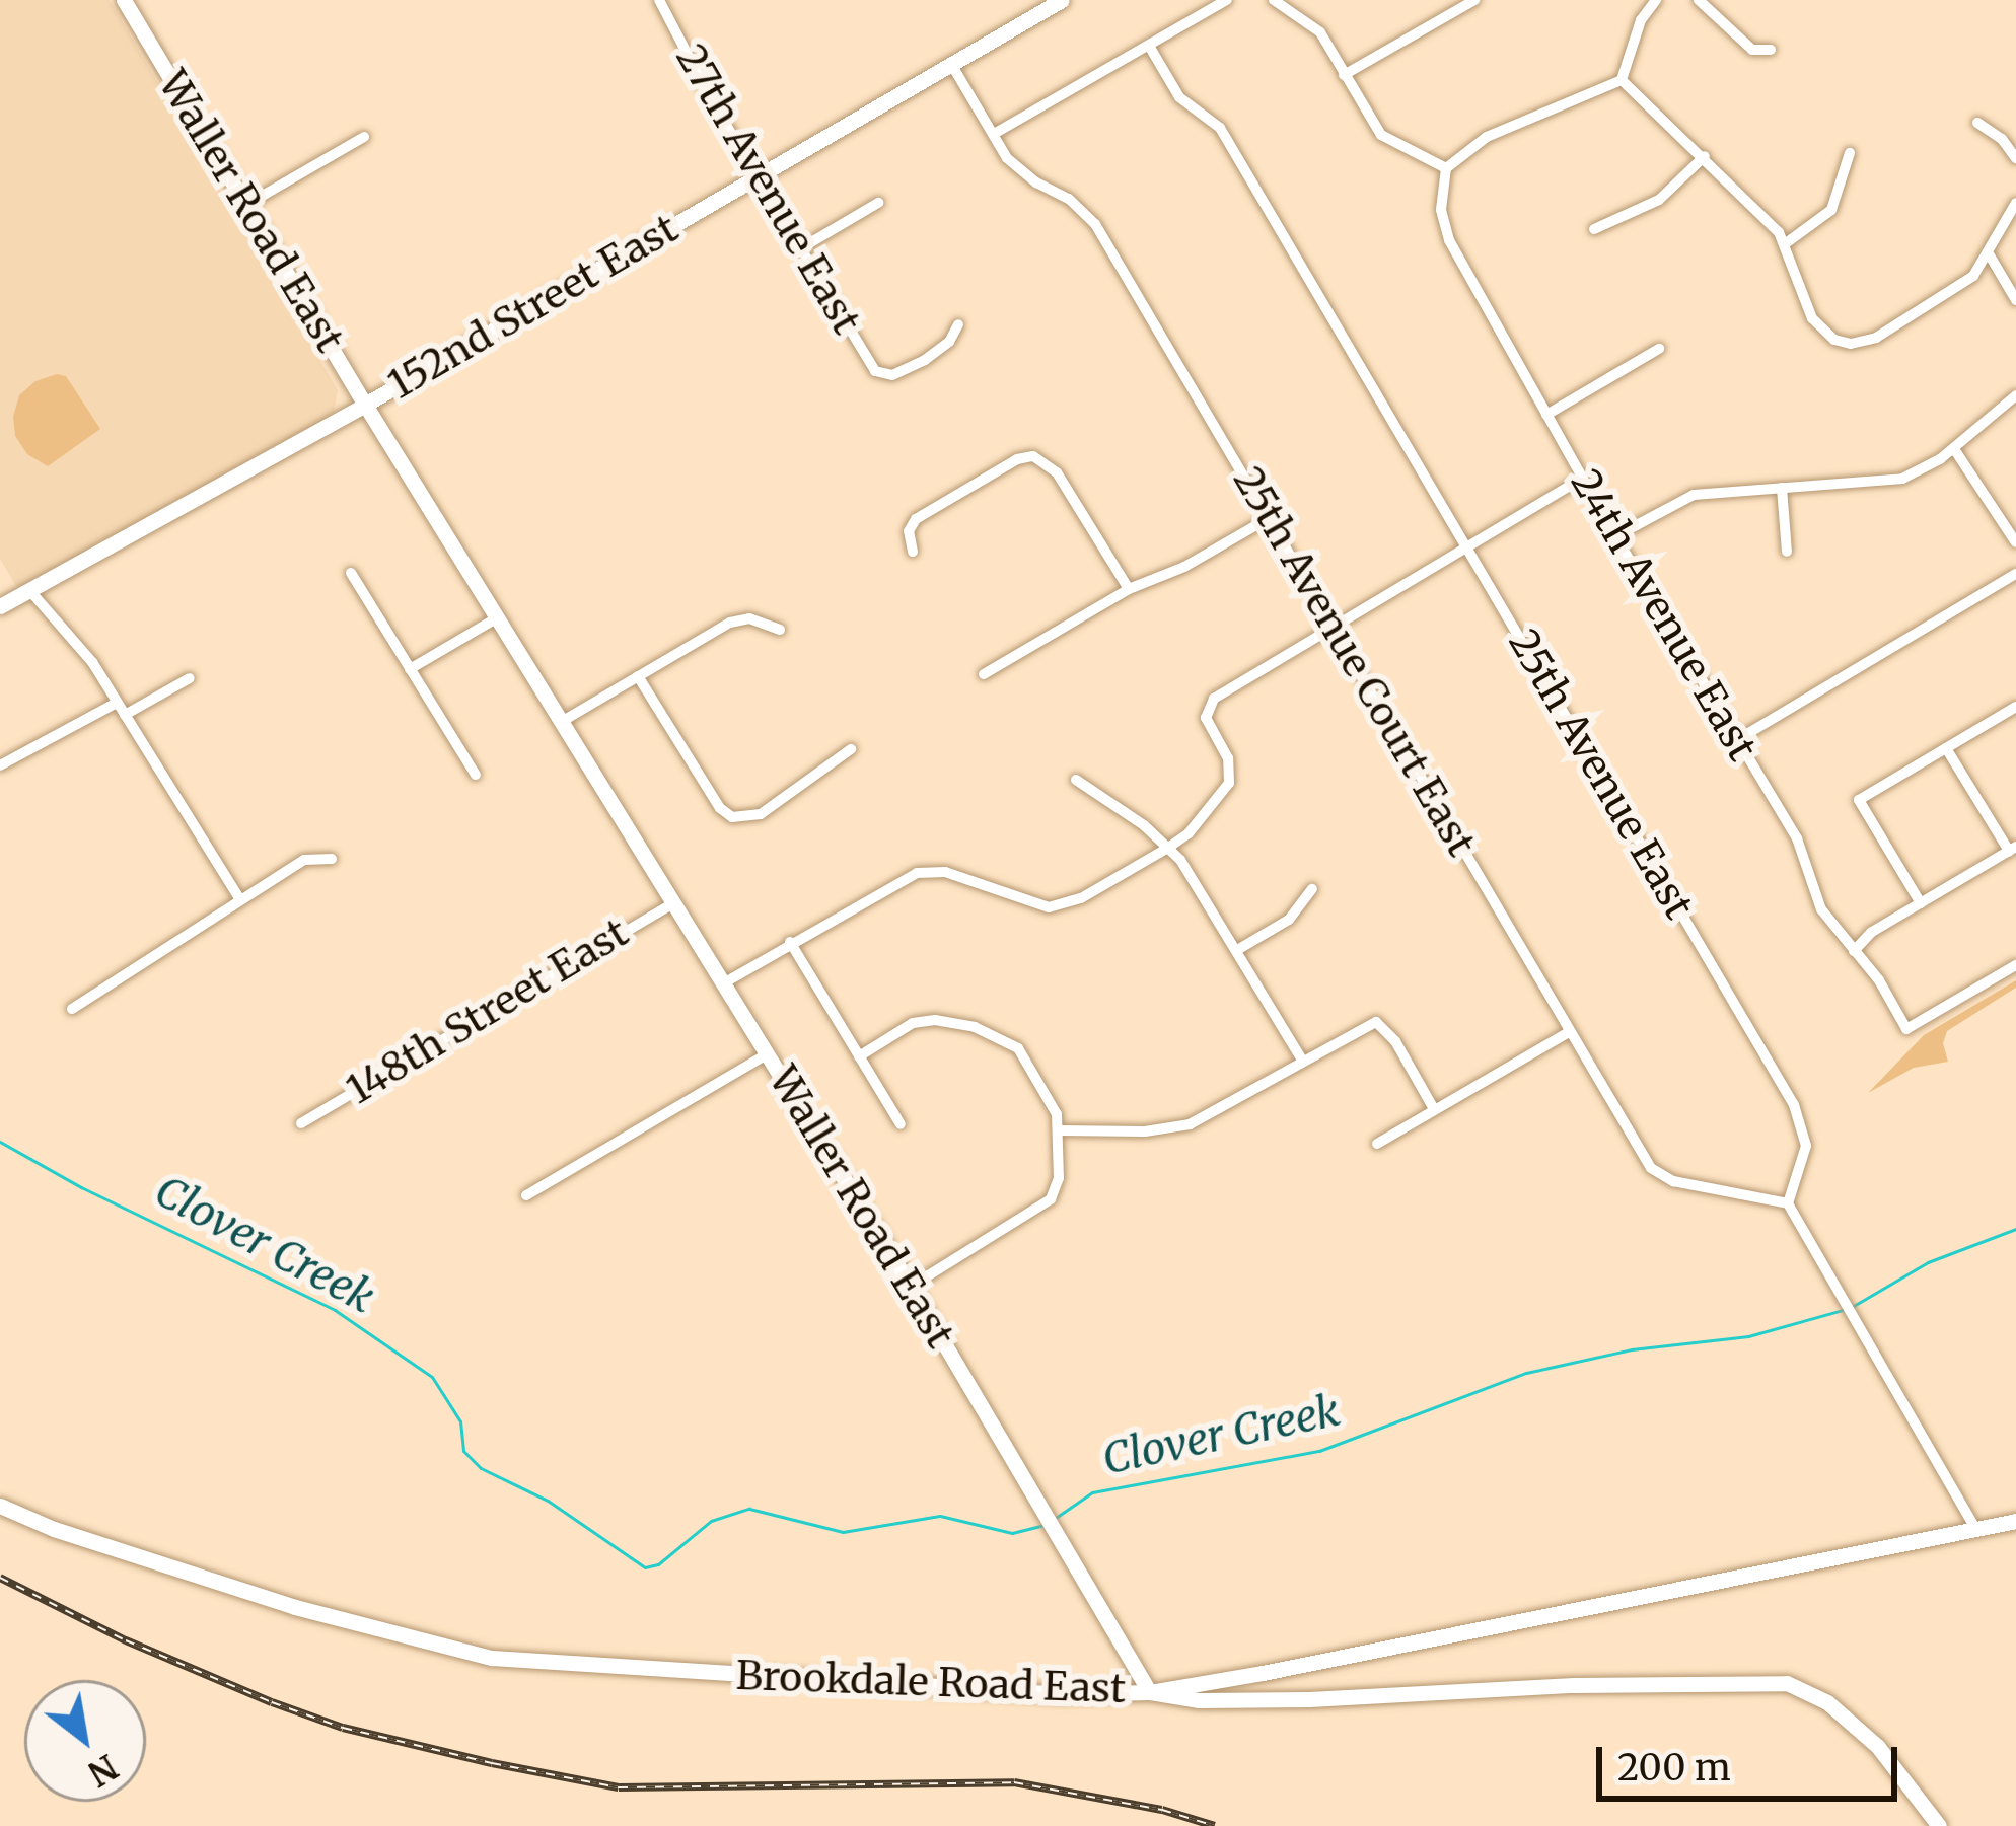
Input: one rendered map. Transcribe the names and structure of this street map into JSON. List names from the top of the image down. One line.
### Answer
{"streets":{"main road":["Waller Road East","152nd Street East","Brookdale Road East"],"street":["27th Avenue East","24th Avenue East","25th Avenue Court East","25th Avenue East","148th Street East"]},"crossings":[["27th Avenue East","152nd Street East"],["Waller Road East","152nd Street East"],["Waller Road East","148th Street East"],["Waller Road East","Brookdale Road East"],["152nd Street East","25th Avenue Court East"],["25th Avenue Court East","25th Avenue East"]],"water":["Clover Creek"],"scale_bar":"200 m","north":"bottom right"}
